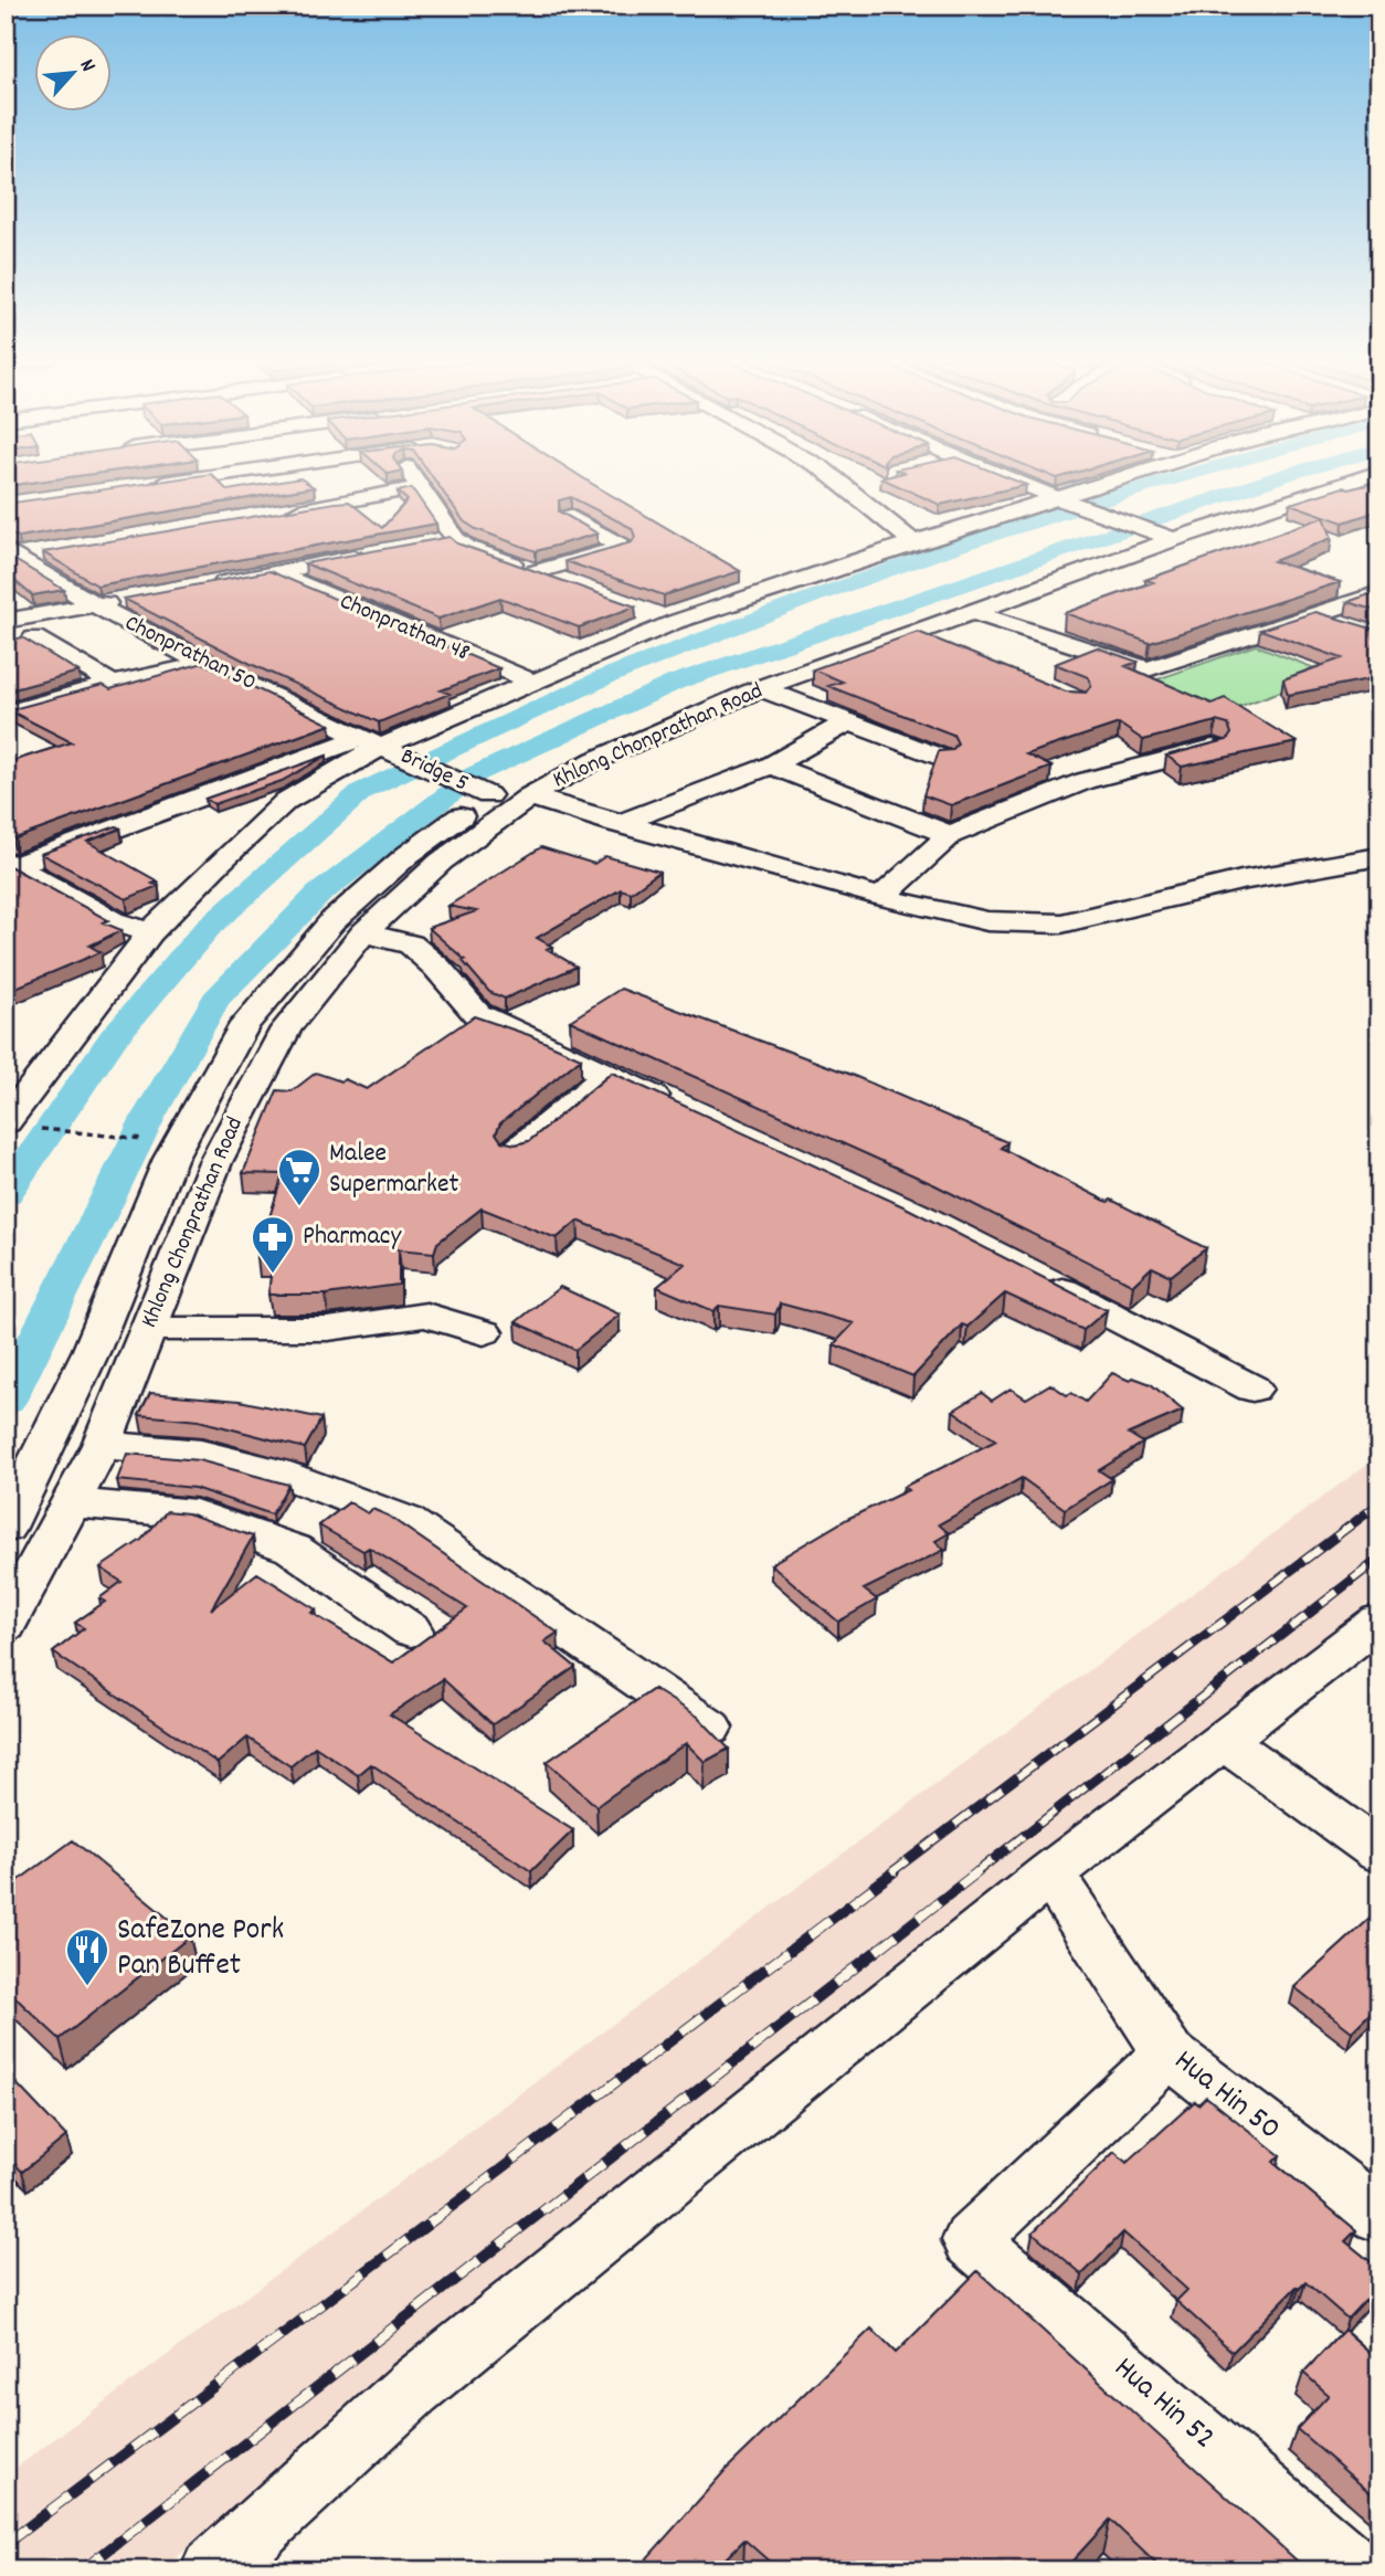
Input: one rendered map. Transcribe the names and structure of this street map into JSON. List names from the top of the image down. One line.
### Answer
{"streets":{"street":["Chonprathan 48","Chonprathan 50","Khlong Chonprathan Road","Bridge 5","Hua Hin 50","Hua Hin 52"]},"crossings":[["Chonprathan 50","Bridge 5"],["Khlong Chonprathan Road","Bridge 5"],["Hua Hin 50","Hua Hin 52"]],"places":{"supermarket":["Malee Supermarket"],"pharmacy":["Pharmacy"],"restaurant":["SafeZone Pork Pan Buffet"]},"north":"top right"}
